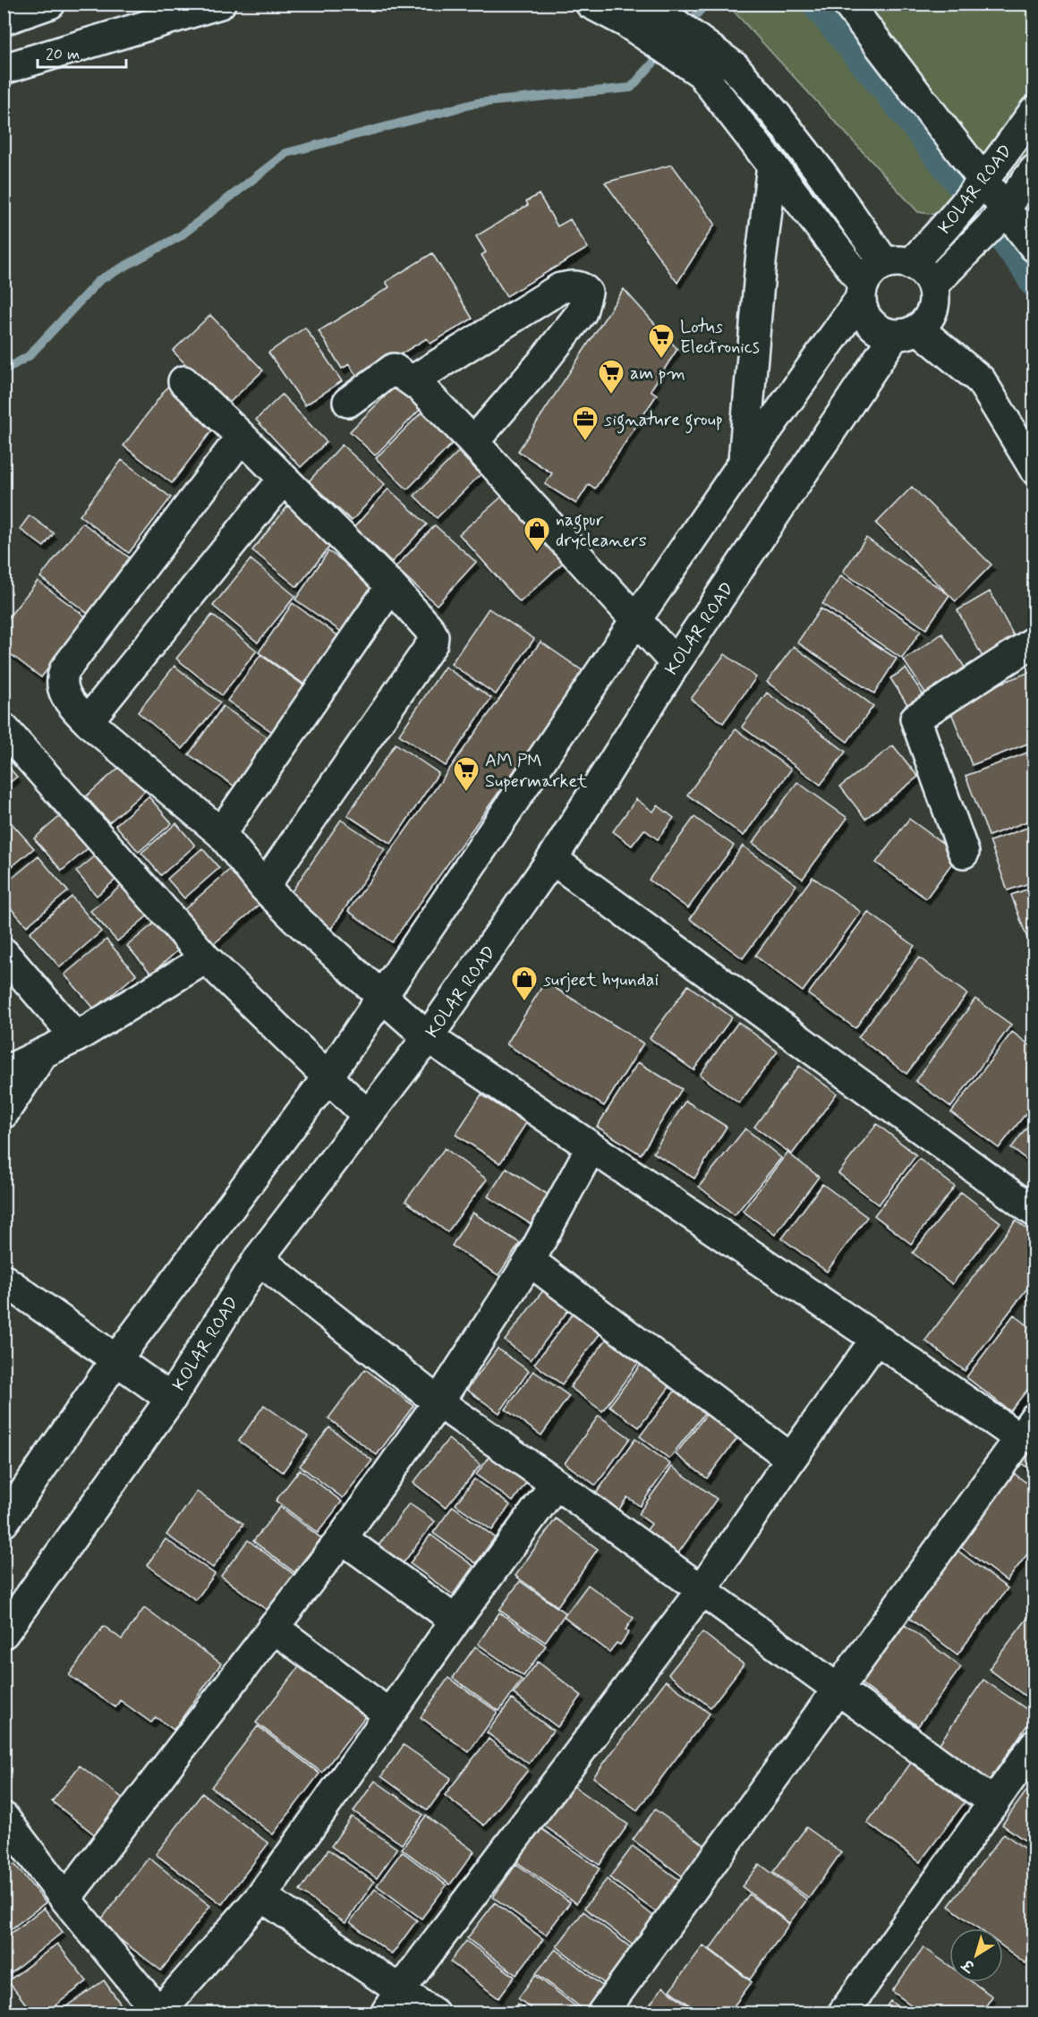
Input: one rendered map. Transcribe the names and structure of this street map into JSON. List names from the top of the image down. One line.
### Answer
{"streets":{"street":["KOLAR ROAD"]},"places":{"supermarket":["Lotus Electronics","am pm","AM PM Supermarket"],"office":["signature group"],"shop":["nagpur drycleaners","surjeet hyundai"]},"scale_bar":"20 m","north":"bottom left"}
